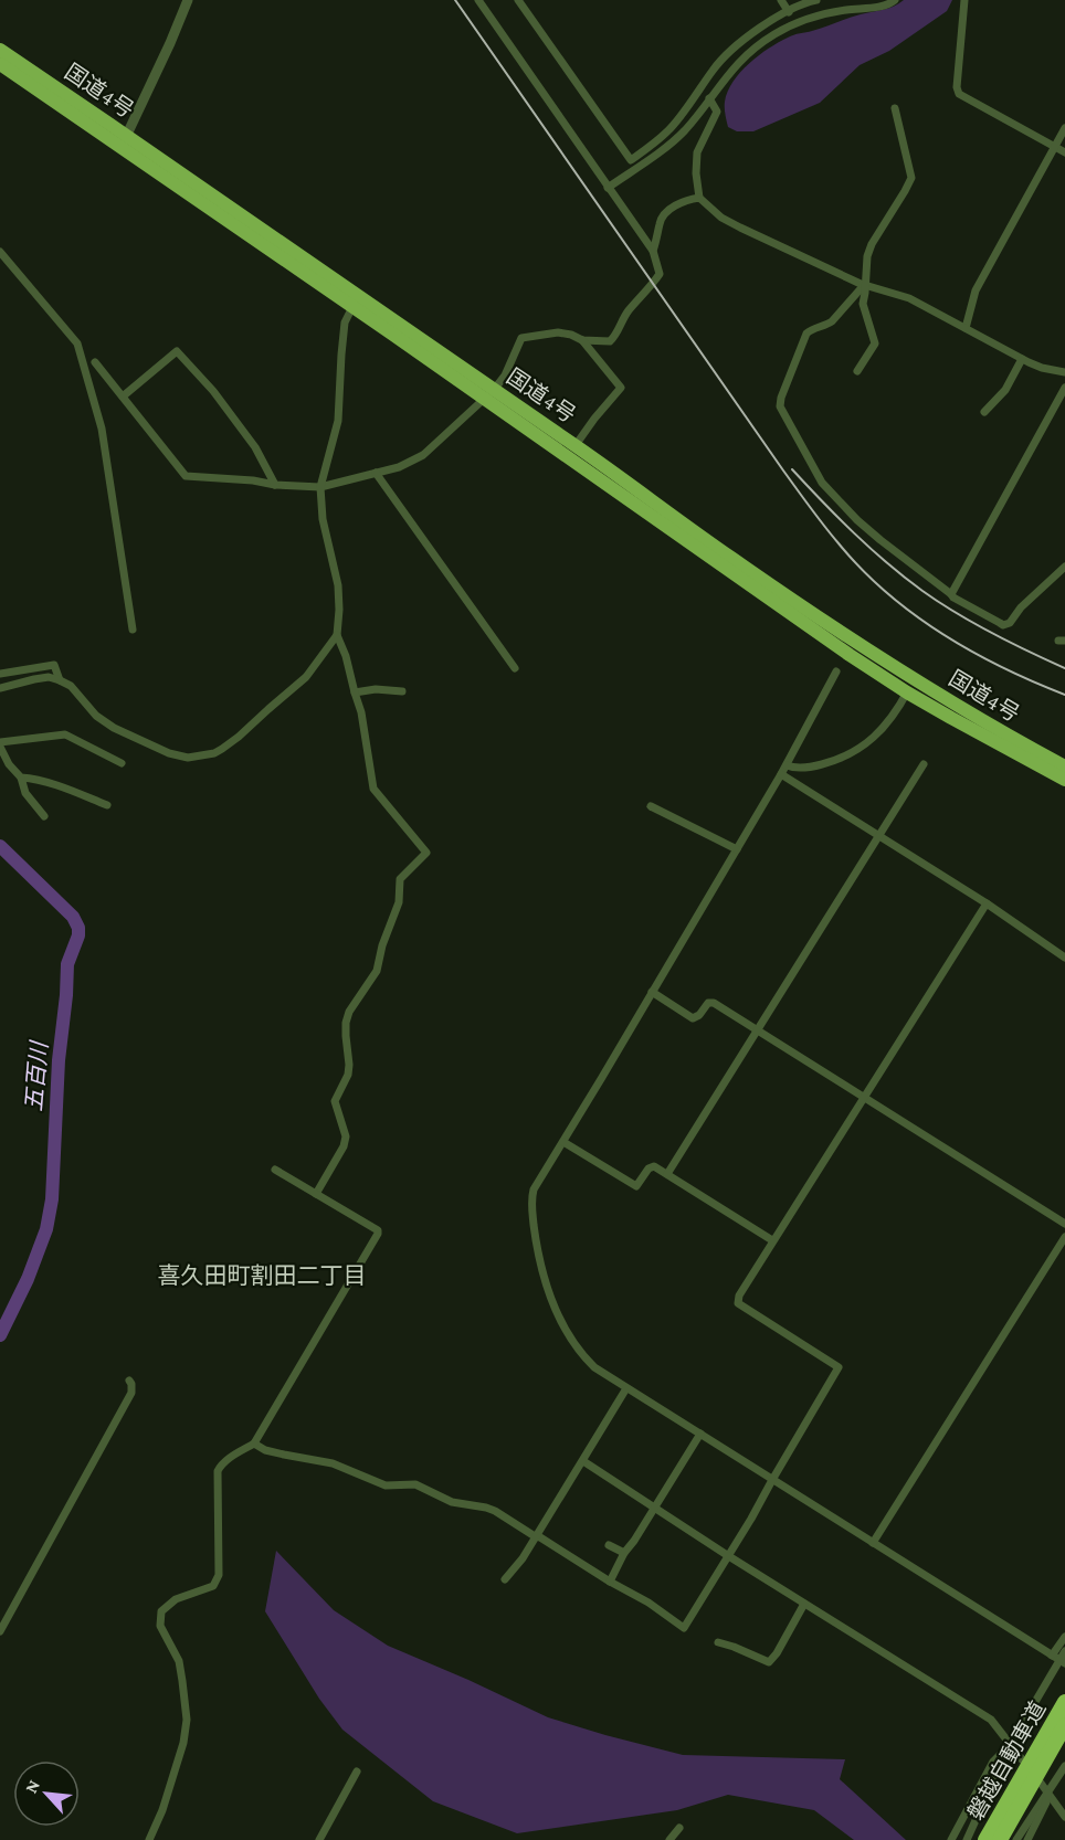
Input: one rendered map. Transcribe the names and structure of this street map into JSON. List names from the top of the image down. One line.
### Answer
{"streets":{"highway":["国道4号","磐越自動車道"]},"districts":["喜久田町割田二丁目"],"water":["五百川"],"north":"top left"}
